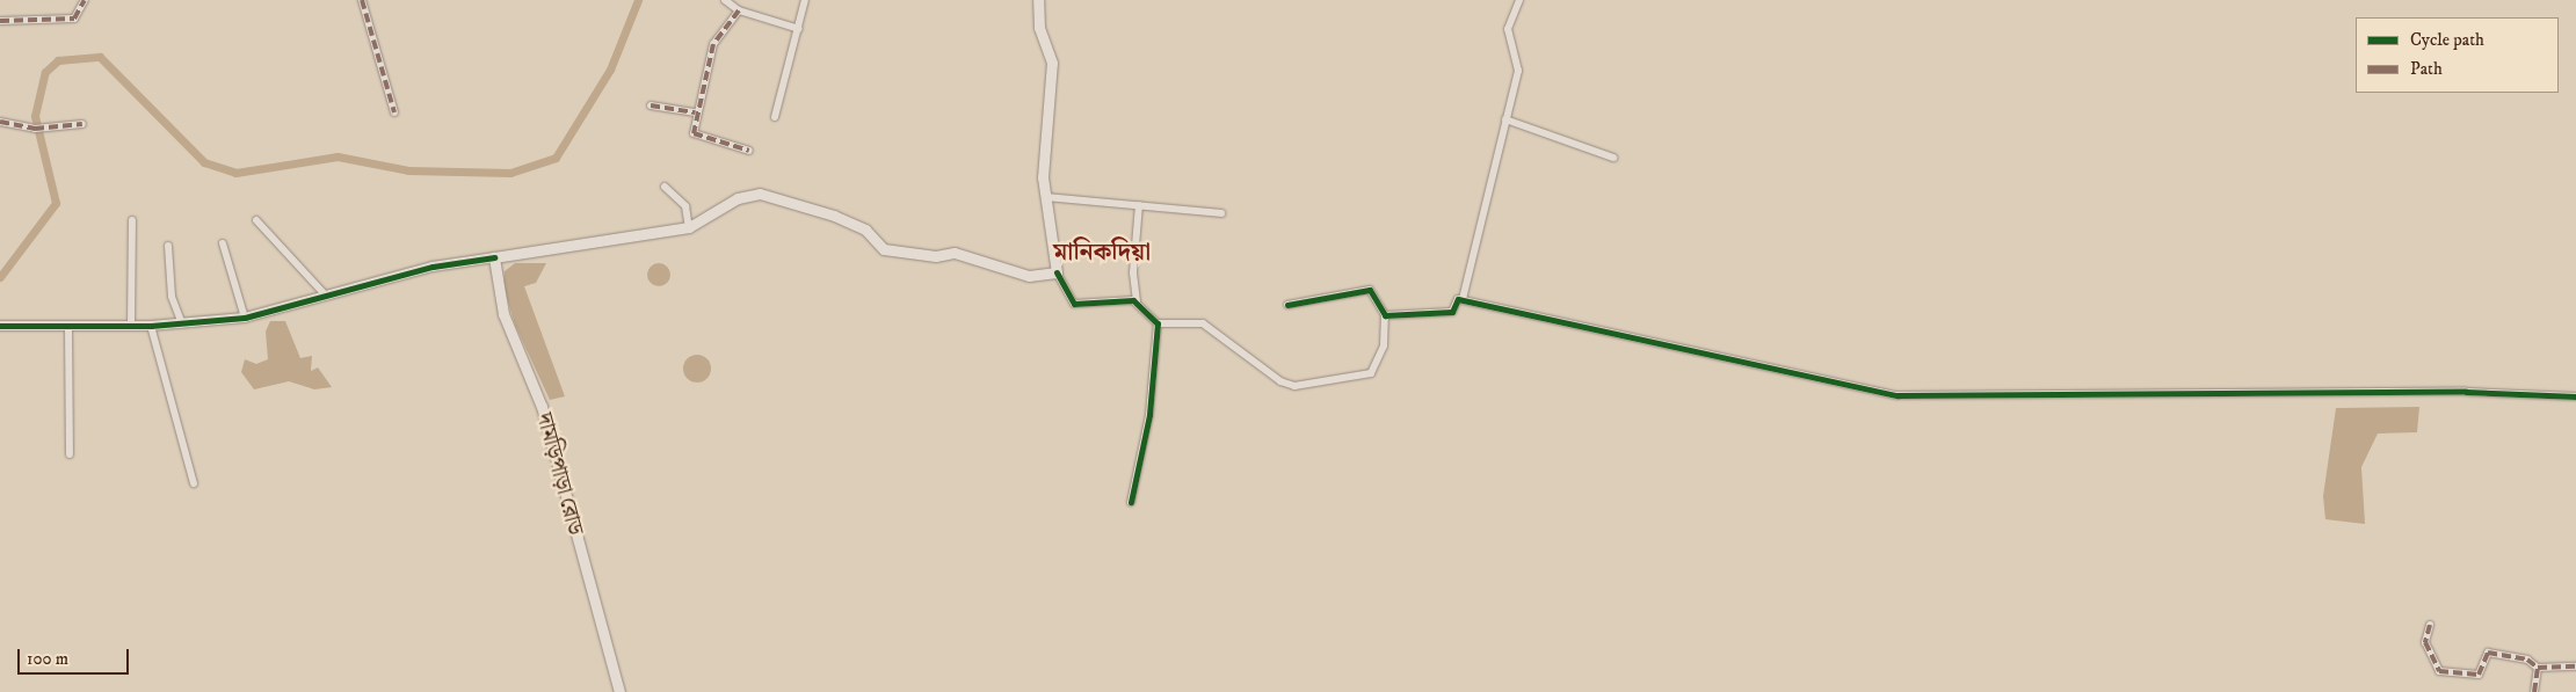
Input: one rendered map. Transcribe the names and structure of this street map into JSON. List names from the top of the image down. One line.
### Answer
{"streets":{"main road":["দামড়িপাড়া রোড"]},"districts":["মানিকদিয়া"],"legend":["Cycle path","Path"],"scale_bar":"100 m"}
